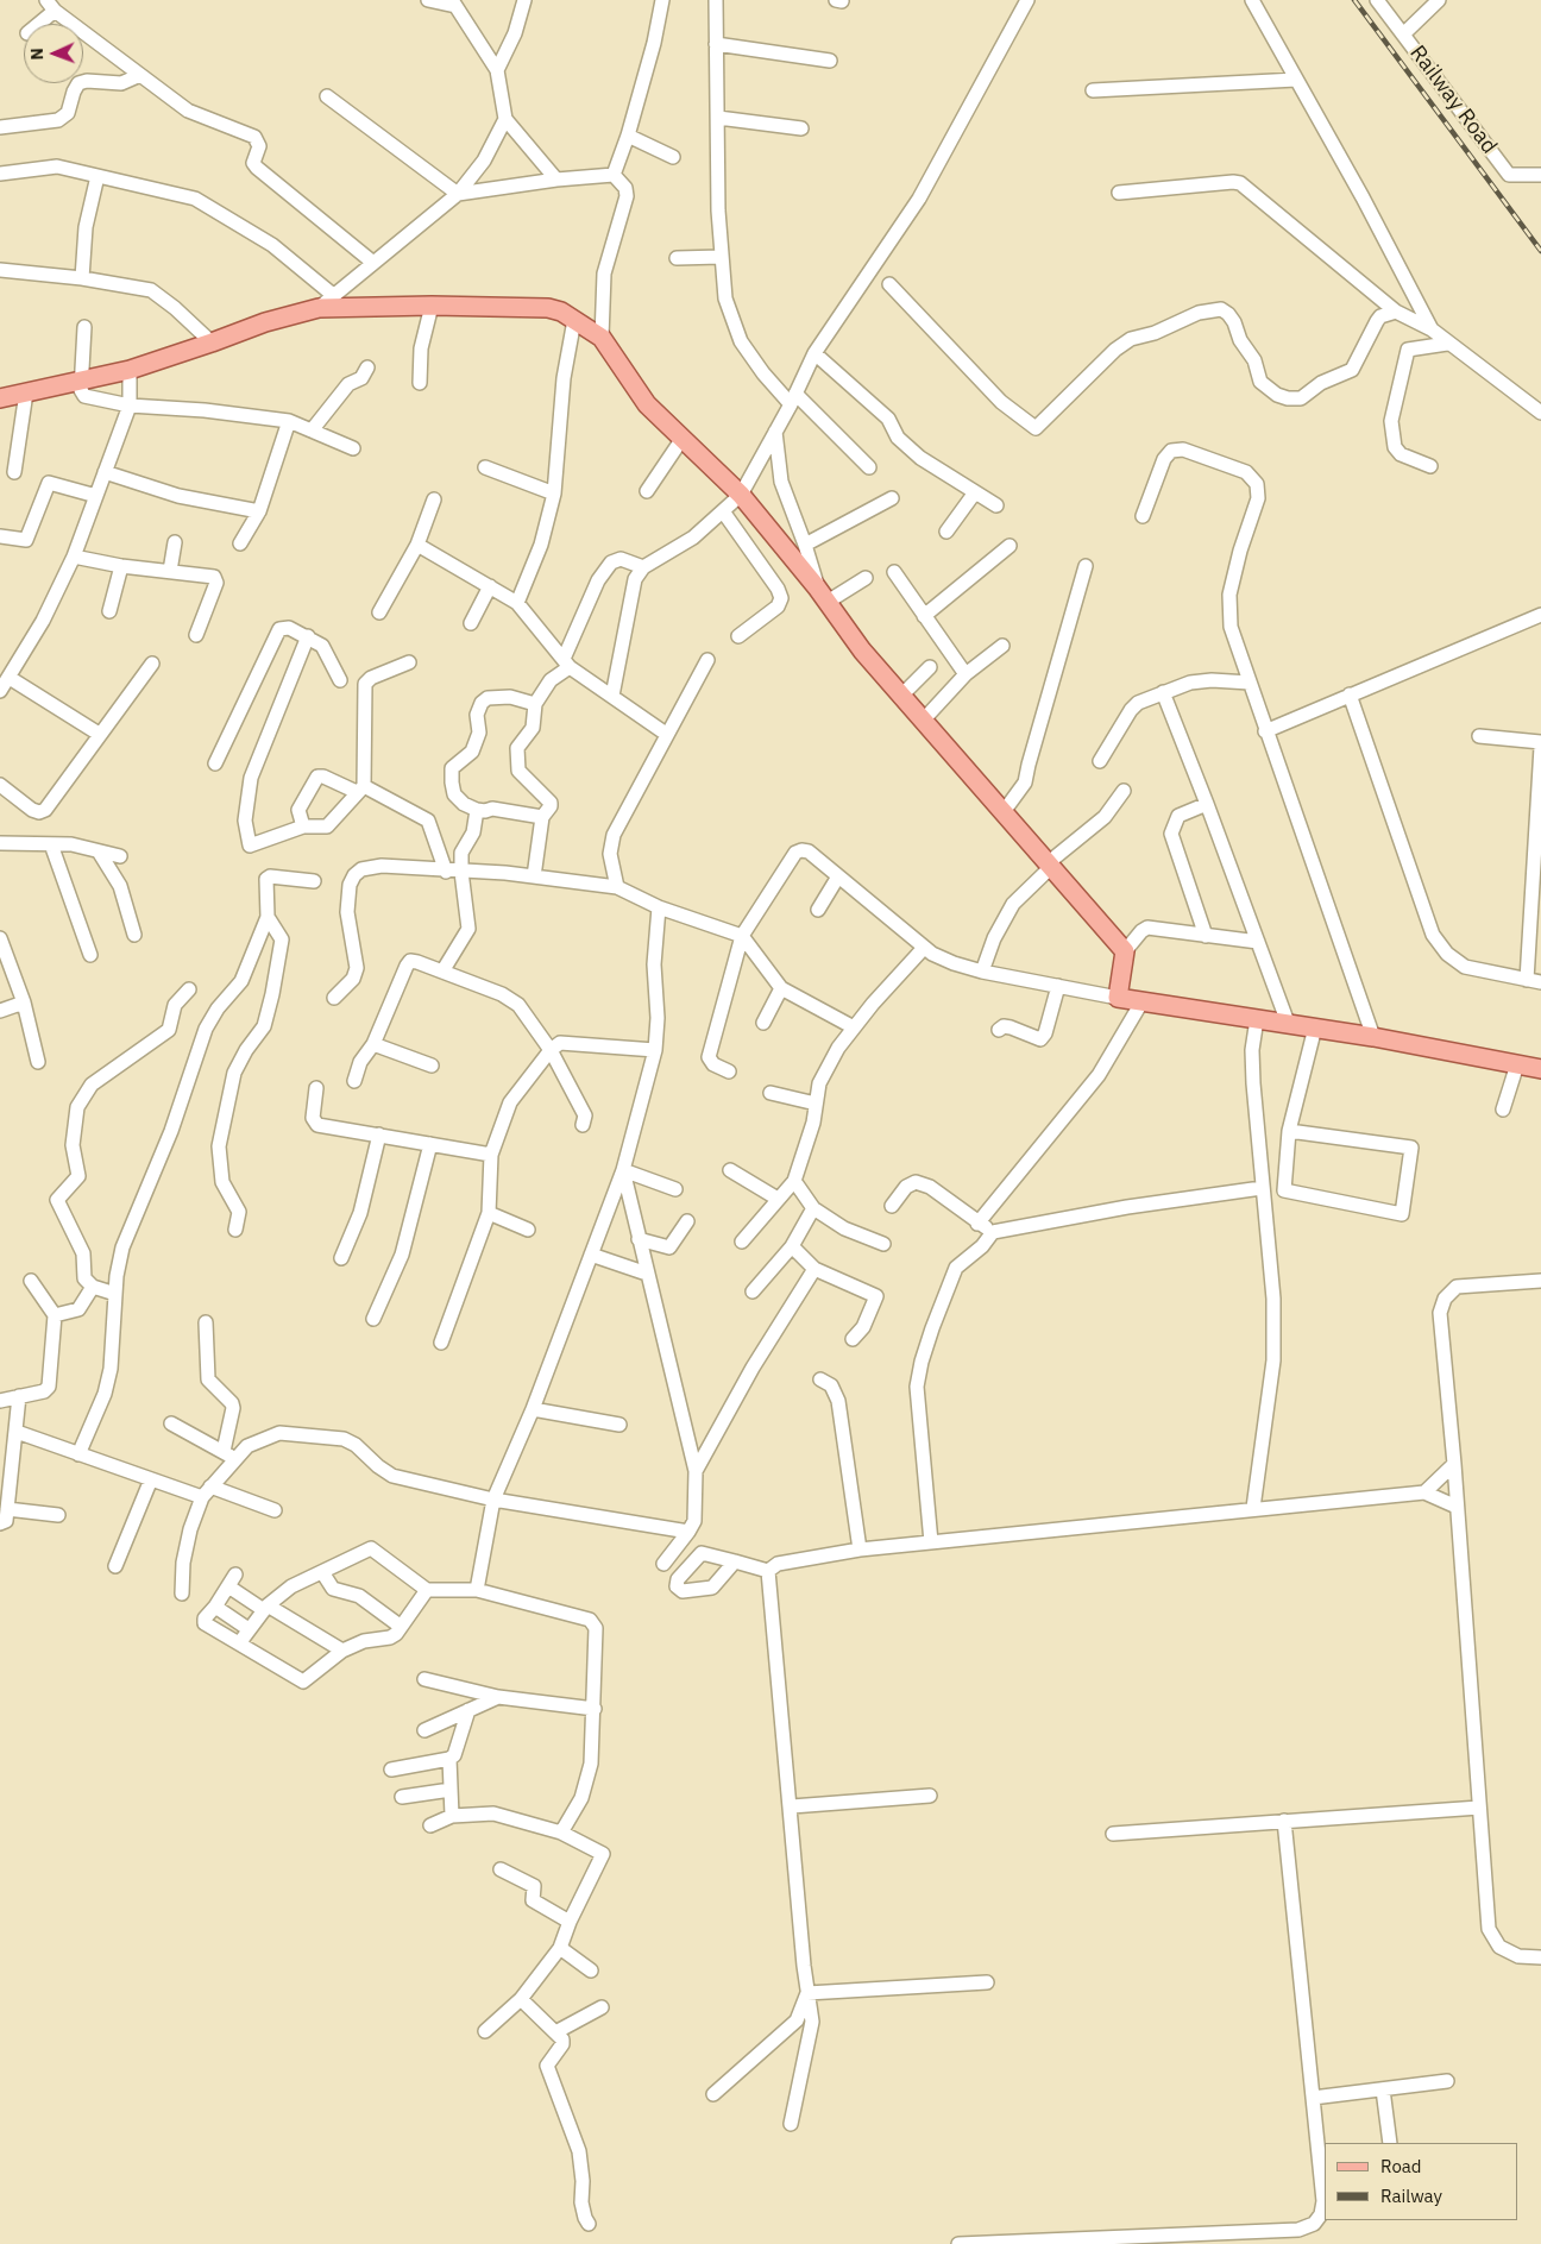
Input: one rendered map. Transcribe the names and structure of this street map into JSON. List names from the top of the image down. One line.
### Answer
{"streets":{"street":["Railway Road"]},"legend":["Road","Railway"],"north":"left"}
